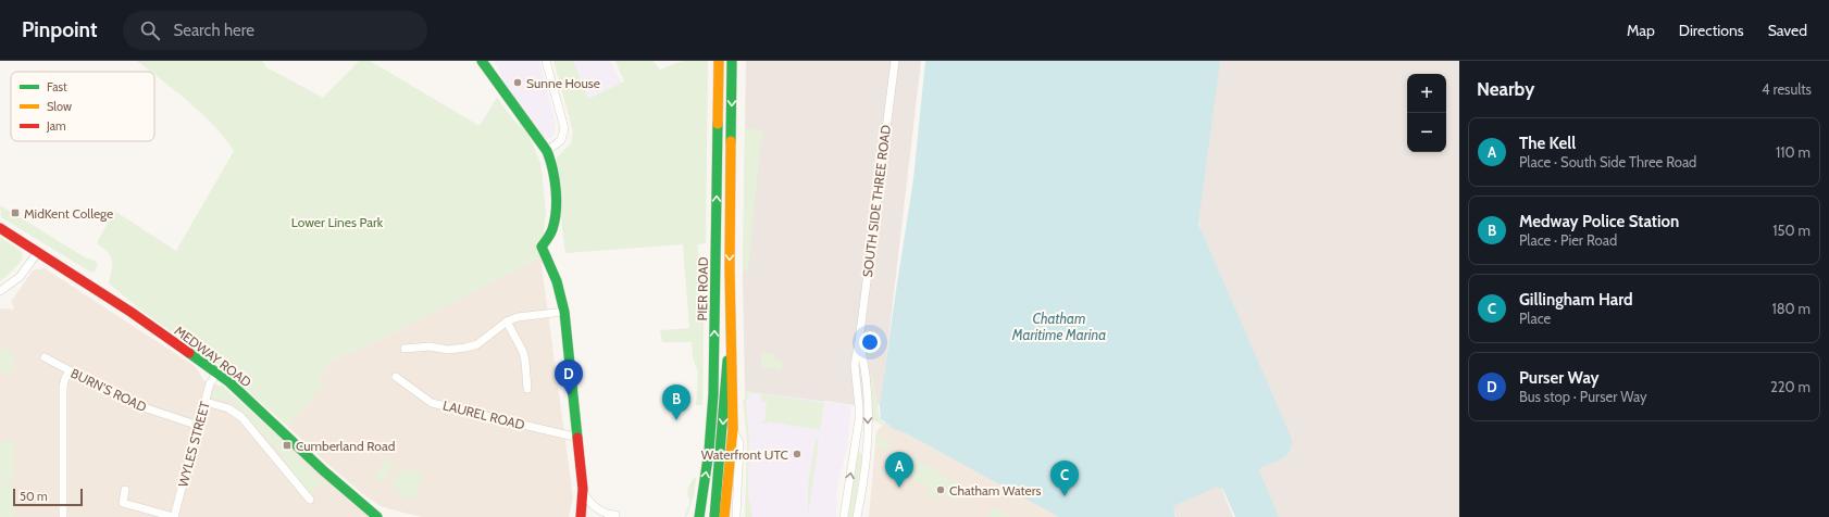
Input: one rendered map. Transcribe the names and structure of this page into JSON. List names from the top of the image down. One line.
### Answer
{"streets":{"main road":["PIER ROAD","MEDWAY ROAD"],"street":["SOUTH SIDE THREE ROAD","BURN'S ROAD","LAUREL ROAD","WYLES STREET"]},"crossings":[["MEDWAY ROAD","WYLES STREET"],["BURN'S ROAD","WYLES STREET"]],"water":["Chatham Maritime Marina"],"parks":["Lower Lines Park"],"places":{"other":["Sunne House","Waterfront UTC","Chatham Waters"],"transit":["MidKent College","Cumberland Road"]},"legend":["Fast","Slow","Jam"],"scale_bar":"50 m","page":{"header":"Pinpoint","search":"Search here","nav":["Map","Directions","Saved"],"heading":["Nearby","4 results"],"map_buttons":["+","−"],"list":[{"mark":"A","name":"The Kell","note":"Place · South Side Three Road","value":"110 m"},{"mark":"B","name":"Medway Police Station","note":"Place · Pier Road","value":"150 m"},{"mark":"C","name":"Gillingham Hard","note":"Place","value":"180 m"},{"mark":"D","name":"Purser Way","note":"Bus stop · Purser Way","value":"220 m"}],"pins":["D","B","A","C"],"scale":"50 m"}}
